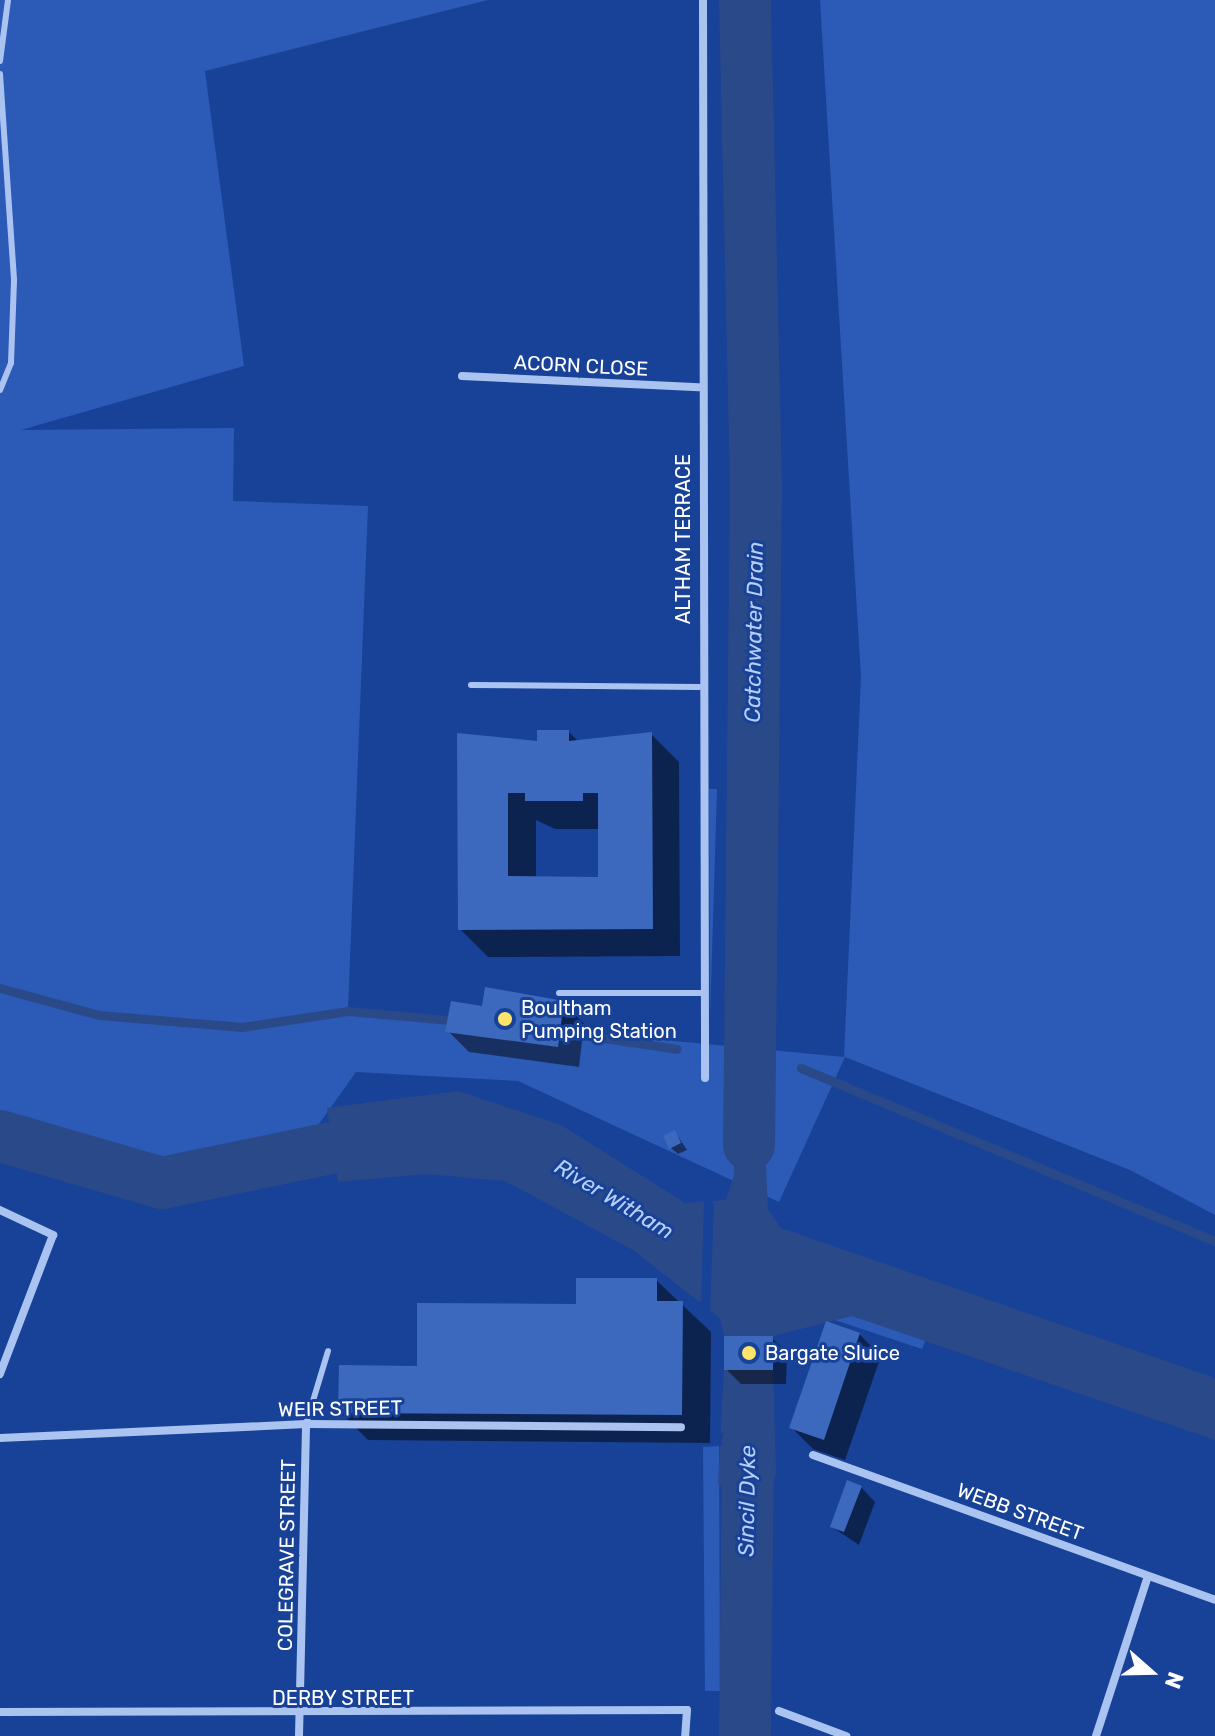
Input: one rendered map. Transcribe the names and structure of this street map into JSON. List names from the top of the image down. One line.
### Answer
{"streets":{"street":["ACORN CLOSE","ALTHAM TERRACE","WEIR STREET","WEBB STREET","COLEGRAVE STREET","DERBY STREET"]},"crossings":[["ACORN CLOSE","ALTHAM TERRACE"],["WEIR STREET","COLEGRAVE STREET"],["COLEGRAVE STREET","DERBY STREET"]],"water":["Catchwater Drain","River Witham","Sincil Dyke"],"places":["Boultham Pumping Station","Bargate Sluice"],"north":"right"}
